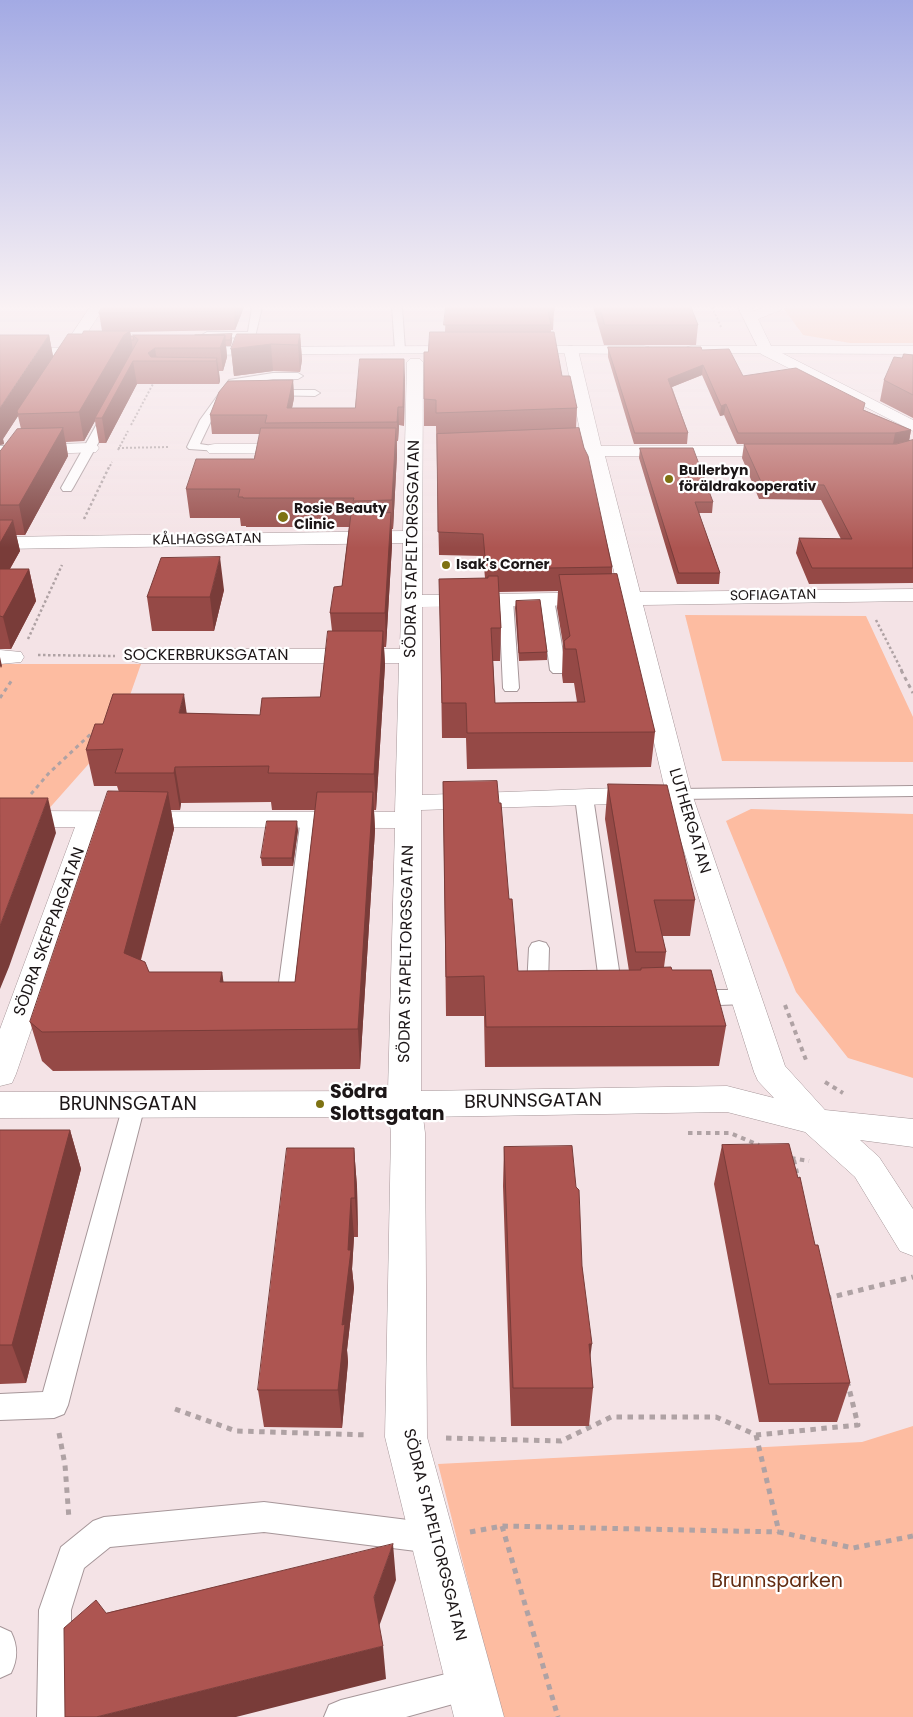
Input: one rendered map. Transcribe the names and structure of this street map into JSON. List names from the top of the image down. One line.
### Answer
{"streets":{"street":["KÅLHAGSGATAN","SÖDRA STAPELTORGSGATAN","SOFIAGATAN","SOCKERBRUKSGATAN","LUTHERGATAN","SÖDRA SKEPPARGATAN","BRUNNSGATAN"]},"crossings":[["KÅLHAGSGATAN","SÖDRA STAPELTORGSGATAN"],["SÖDRA STAPELTORGSGATAN","SOFIAGATAN"],["SÖDRA STAPELTORGSGATAN","SOCKERBRUKSGATAN"],["SÖDRA STAPELTORGSGATAN","BRUNNSGATAN"],["SOFIAGATAN","LUTHERGATAN"],["LUTHERGATAN","BRUNNSGATAN"]],"parks":["Brunnsparken"],"places":["Bullerbyn föräldrakooperativ","Rosie Beauty Clinic","Isak's Corner","Södra Slottsgatan"]}
